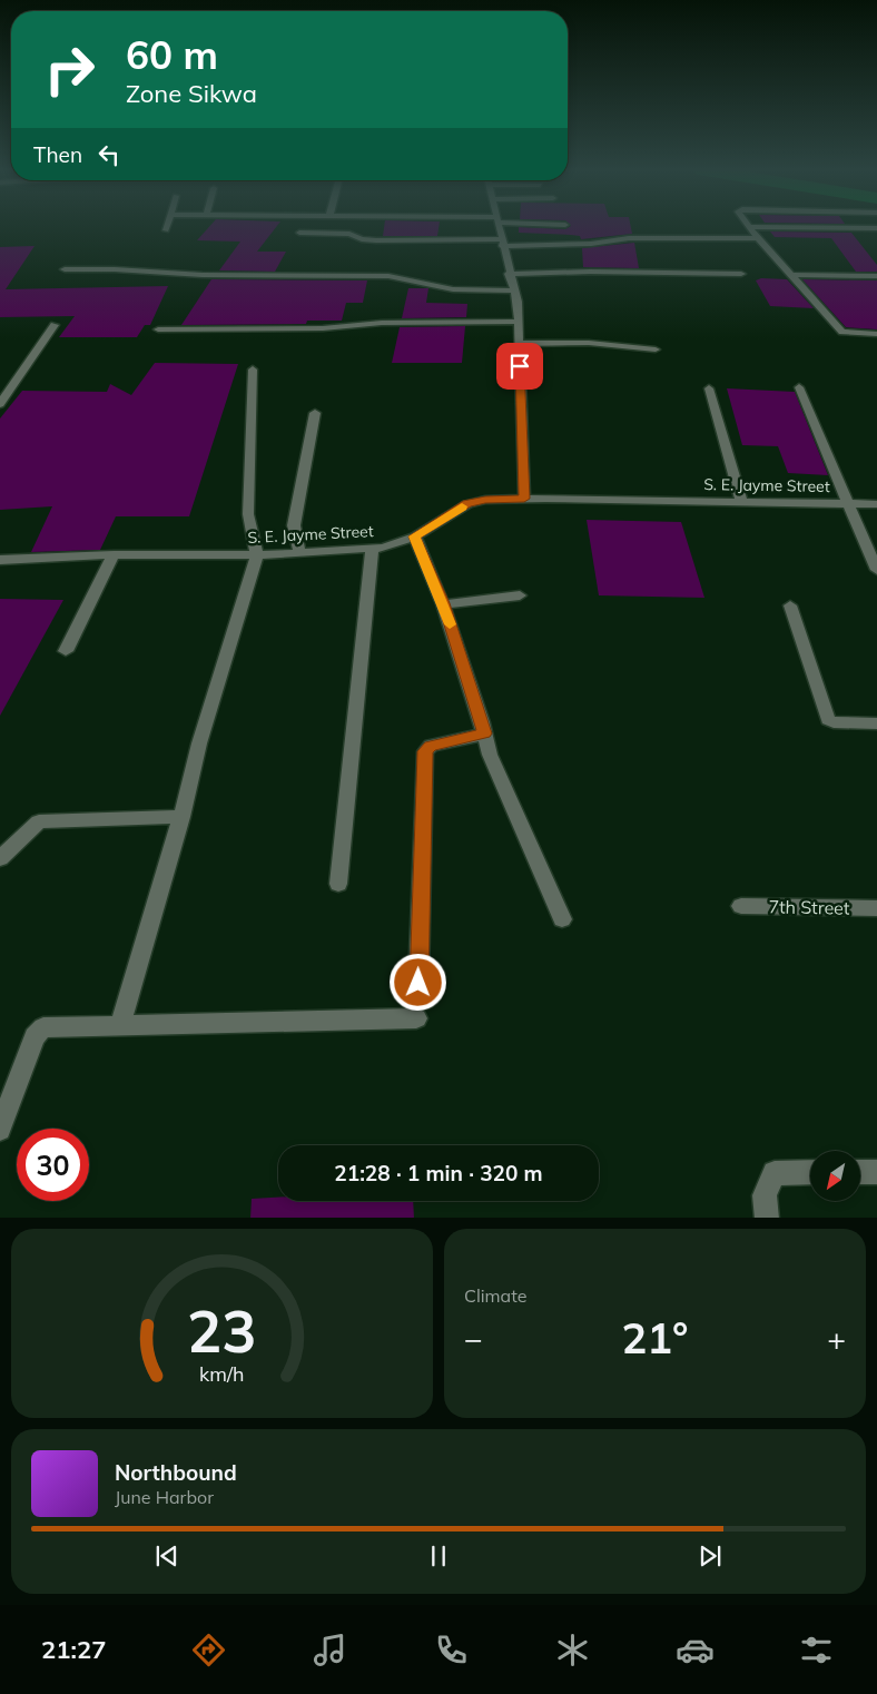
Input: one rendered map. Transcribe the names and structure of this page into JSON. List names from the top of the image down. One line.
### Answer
{"streets":{"street":["S. E. Jayme Street","7th Street"]},"north":"bottom left","page":{"turn":["60 m","Zone Sikwa"],"then":"Then","limit":"30","trip":"21:28 · 1 min · 320 m","tile":"Climate","heat":["−","21°","+"],"song":["Northbound","June Harbor"],"tabs":"21:27","gauge":["23","km/h"]}}
